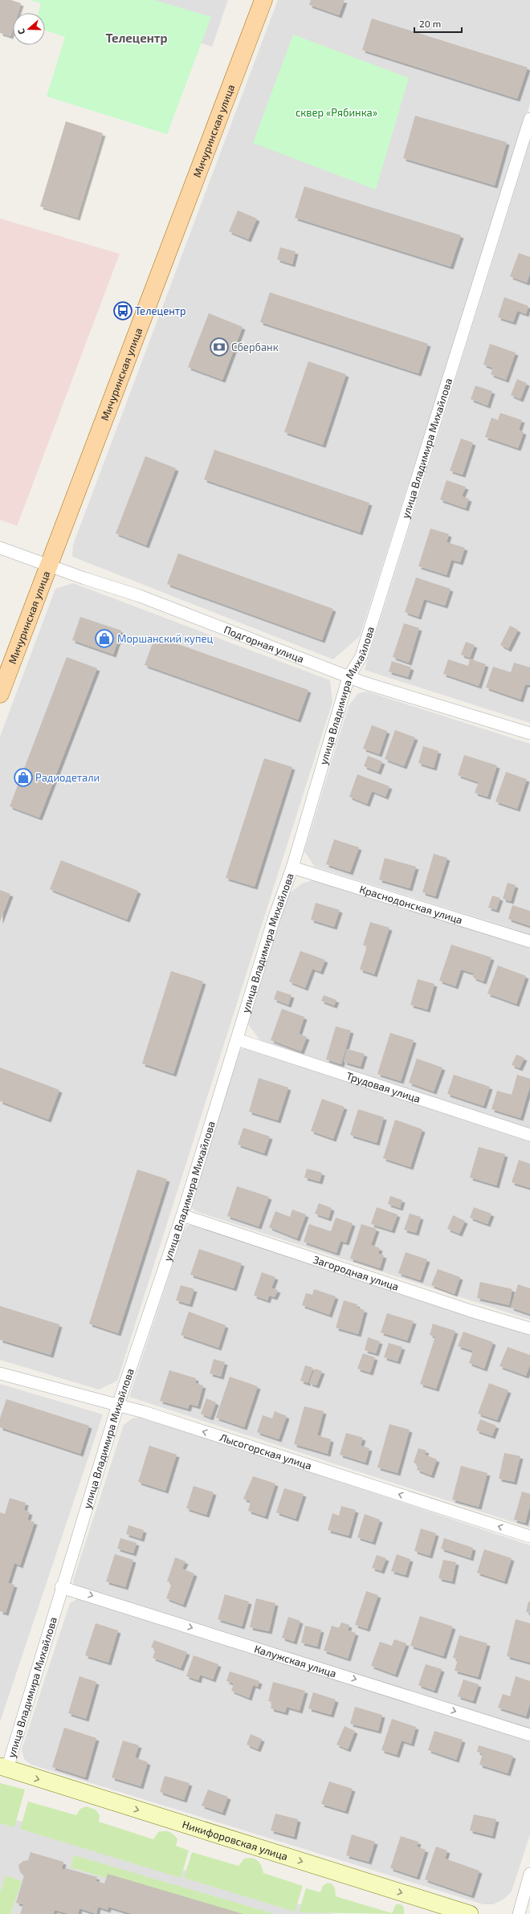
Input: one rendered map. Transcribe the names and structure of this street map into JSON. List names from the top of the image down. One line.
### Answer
{"streets":{"main road":["Мичуринская улица","Никифоровская улица"],"street":["улица Владимира Михайлова","Подгорная улица","Краснодонская улица","Трудовая улица","Загородная улица","Лысогорская улица","Калужская улица"]},"crossings":[["Мичуринская улица","Подгорная улица"],["улица Владимира Михайлова","Подгорная улица"],["улица Владимира Михайлова","Краснодонская улица"],["улица Владимира Михайлова","Трудовая улица"],["улица Владимира Михайлова","Загородная улица"],["улица Владимира Михайлова","Лысогорская улица"],["улица Владимира Михайлова","Калужская улица"],["улица Владимира Михайлова","Никифоровская улица"]],"one_way":["Лысогорская улица","Калужская улица","Никифоровская улица"],"districts":["Телецентр"],"parks":["сквер «Рябинка»"],"places":{"bus stop":["Телецентр"],"bank":["Сбербанк"],"shop":["Моршанский купец","Радиодетали"]},"scale_bar":"20 m","north":"left"}
